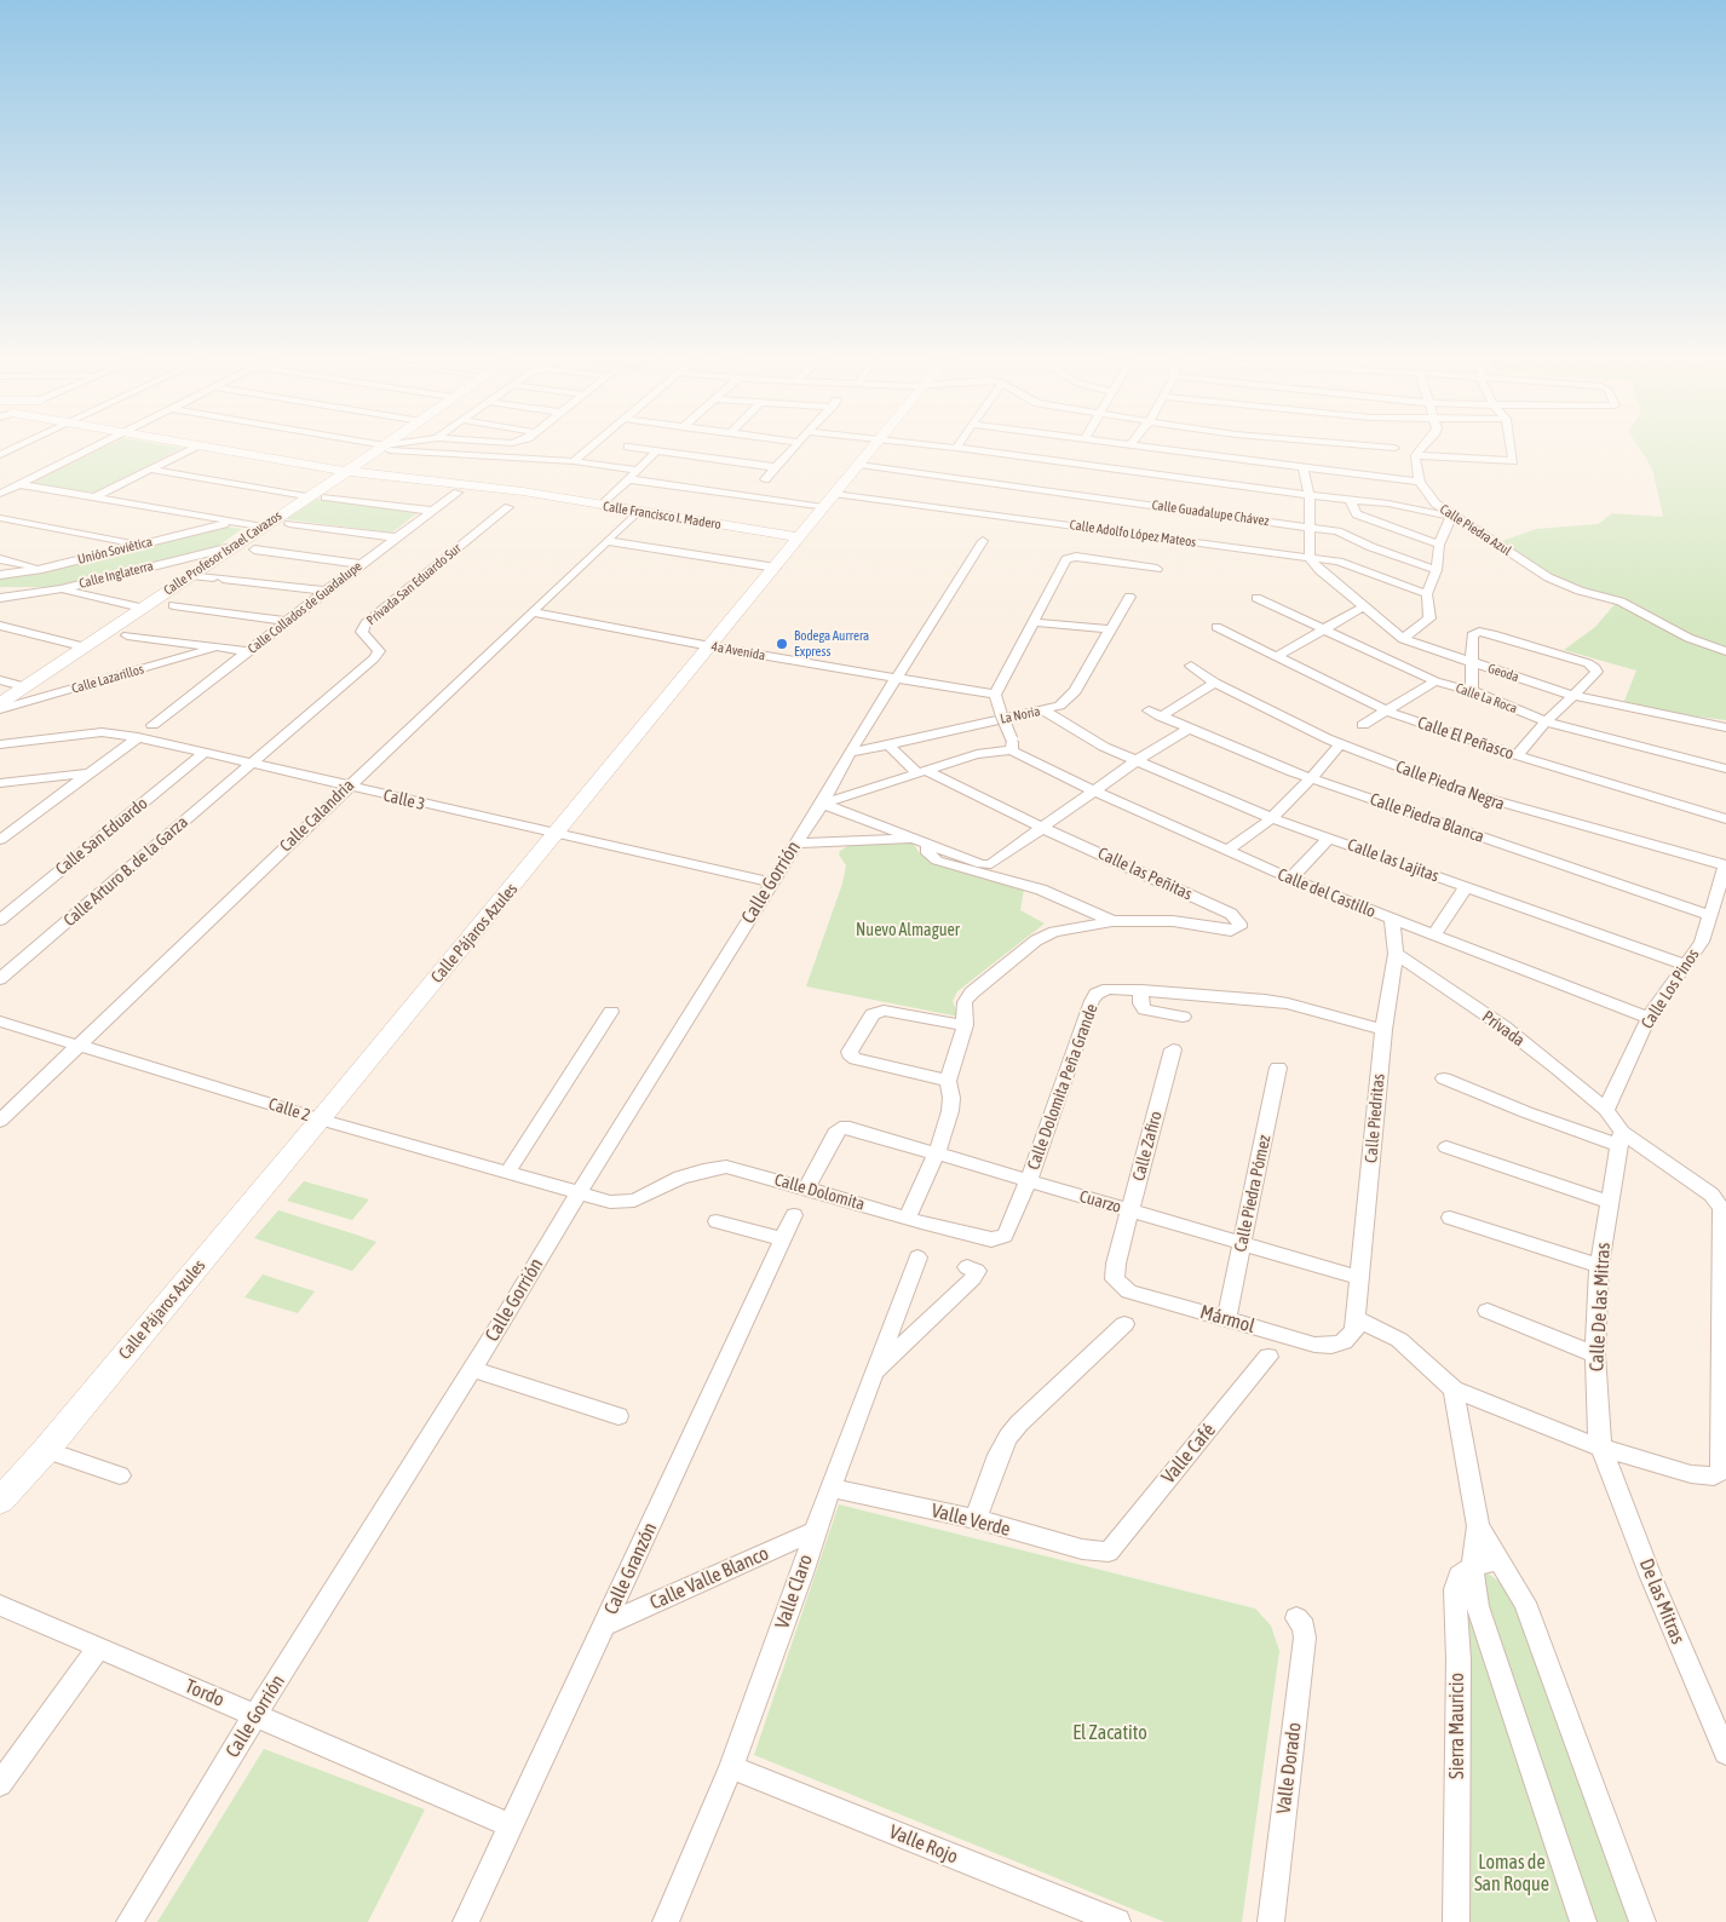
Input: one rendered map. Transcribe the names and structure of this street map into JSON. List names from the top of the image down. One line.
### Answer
{"streets":{"street":["Calle Guadalupe Chávez","Calle Francisco I. Madero","Calle Piedra Azul","Calle Adolfo López Mateos","Unión Soviética","Calle Profesor Israel Cavazos","Calle Inglaterra","Privada San Eduardo Sur","Calle Collados de Guadalupe","4a Avenida","Geoda","Calle Lazarillos","Calle La Roca","La Noria","Calle El Peñasco","Calle Piedra Negra","Calle 3","Calle Calandria","Calle Piedra Blanca","Calle San Eduardo","Calle las Lajitas","Calle Arturo B. de la Garza","Calle las Peñitas","Calle Gorrión","Calle del Castillo","Calle Pájaros Azules","Calle Los Pinos","Privada","Calle Dolomita Peña Grande","Calle 2","Calle Piedritas","Calle Zafiro","Calle Dolomita","Calle Piedra Pómez","Cuarzo","Calle De las Mitras","Mármol","Valle Café","Valle Verde","Calle Granzón","Calle Valle Blanco","Valle Claro","De las Mitras","Tordo","Sierra Mauricio","Valle Dorado","Valle Rojo"]},"crossings":[["Calle Guadalupe Chávez","Calle Pájaros Azules"],["Calle Francisco I. Madero","Calle Profesor Israel Cavazos"],["Calle Francisco I. Madero","Calle Calandria"],["Calle Francisco I. Madero","Calle Pájaros Azules"],["Calle Adolfo López Mateos","Geoda"],["Calle Adolfo López Mateos","Calle Pájaros Azules"],["Calle Profesor Israel Cavazos","Calle Inglaterra"],["Privada San Eduardo Sur","Calle 3"],["Privada San Eduardo Sur","Calle Arturo B. de la Garza"],["4a Avenida","Calle Calandria"],["4a Avenida","Calle Gorrión"],["4a Avenida","Calle Pájaros Azules"],["La Noria","Calle las Lajitas"],["La Noria","Calle las Peñitas"],["Calle Piedra Negra","Calle Piedra Blanca"],["Calle Piedra Negra","Calle Los Pinos"],["Calle 3","Calle Calandria"],["Calle 3","Calle San Eduardo"],["Calle 3","Calle Arturo B. de la Garza"],["Calle 3","Calle Gorrión"],["Calle 3","Calle Pájaros Azules"],["Calle Calandria","Calle 2"],["Calle Piedra Blanca","Calle Los Pinos"],["Calle las Lajitas","Calle Los Pinos"],["Calle Gorrión","Calle 2"],["Calle Gorrión","Calle Dolomita"],["Calle Gorrión","Tordo"],["Calle del Castillo","Calle Los Pinos"],["Calle del Castillo","Calle Piedritas"],["Calle Pájaros Azules","Calle 2"],["Calle Los Pinos","Privada"],["Privada","Calle Piedritas"],["Privada","Calle De las Mitras"],["Calle Dolomita Peña Grande","Calle Piedritas"],["Calle Dolomita Peña Grande","Calle Dolomita"],["Calle Dolomita Peña Grande","Cuarzo"],["Calle 2","Calle Dolomita"],["Calle Piedritas","Cuarzo"],["Calle Piedritas","Mármol"],["Calle Zafiro","Cuarzo"],["Calle Zafiro","Mármol"],["Calle Dolomita","Cuarzo"],["Calle Piedra Pómez","Cuarzo"],["Calle Piedra Pómez","Mármol"],["Calle De las Mitras","De las Mitras"],["Valle Café","Valle Verde"],["Valle Verde","Valle Claro"],["Calle Granzón","Calle Valle Blanco"],["Calle Granzón","Tordo"],["Calle Valle Blanco","Valle Claro"],["Valle Claro","Valle Rojo"]],"parks":["Nuevo Almaguer","El Zacatito","Lomas de San Roque"],"places":["Bodega Aurrera Express"]}
